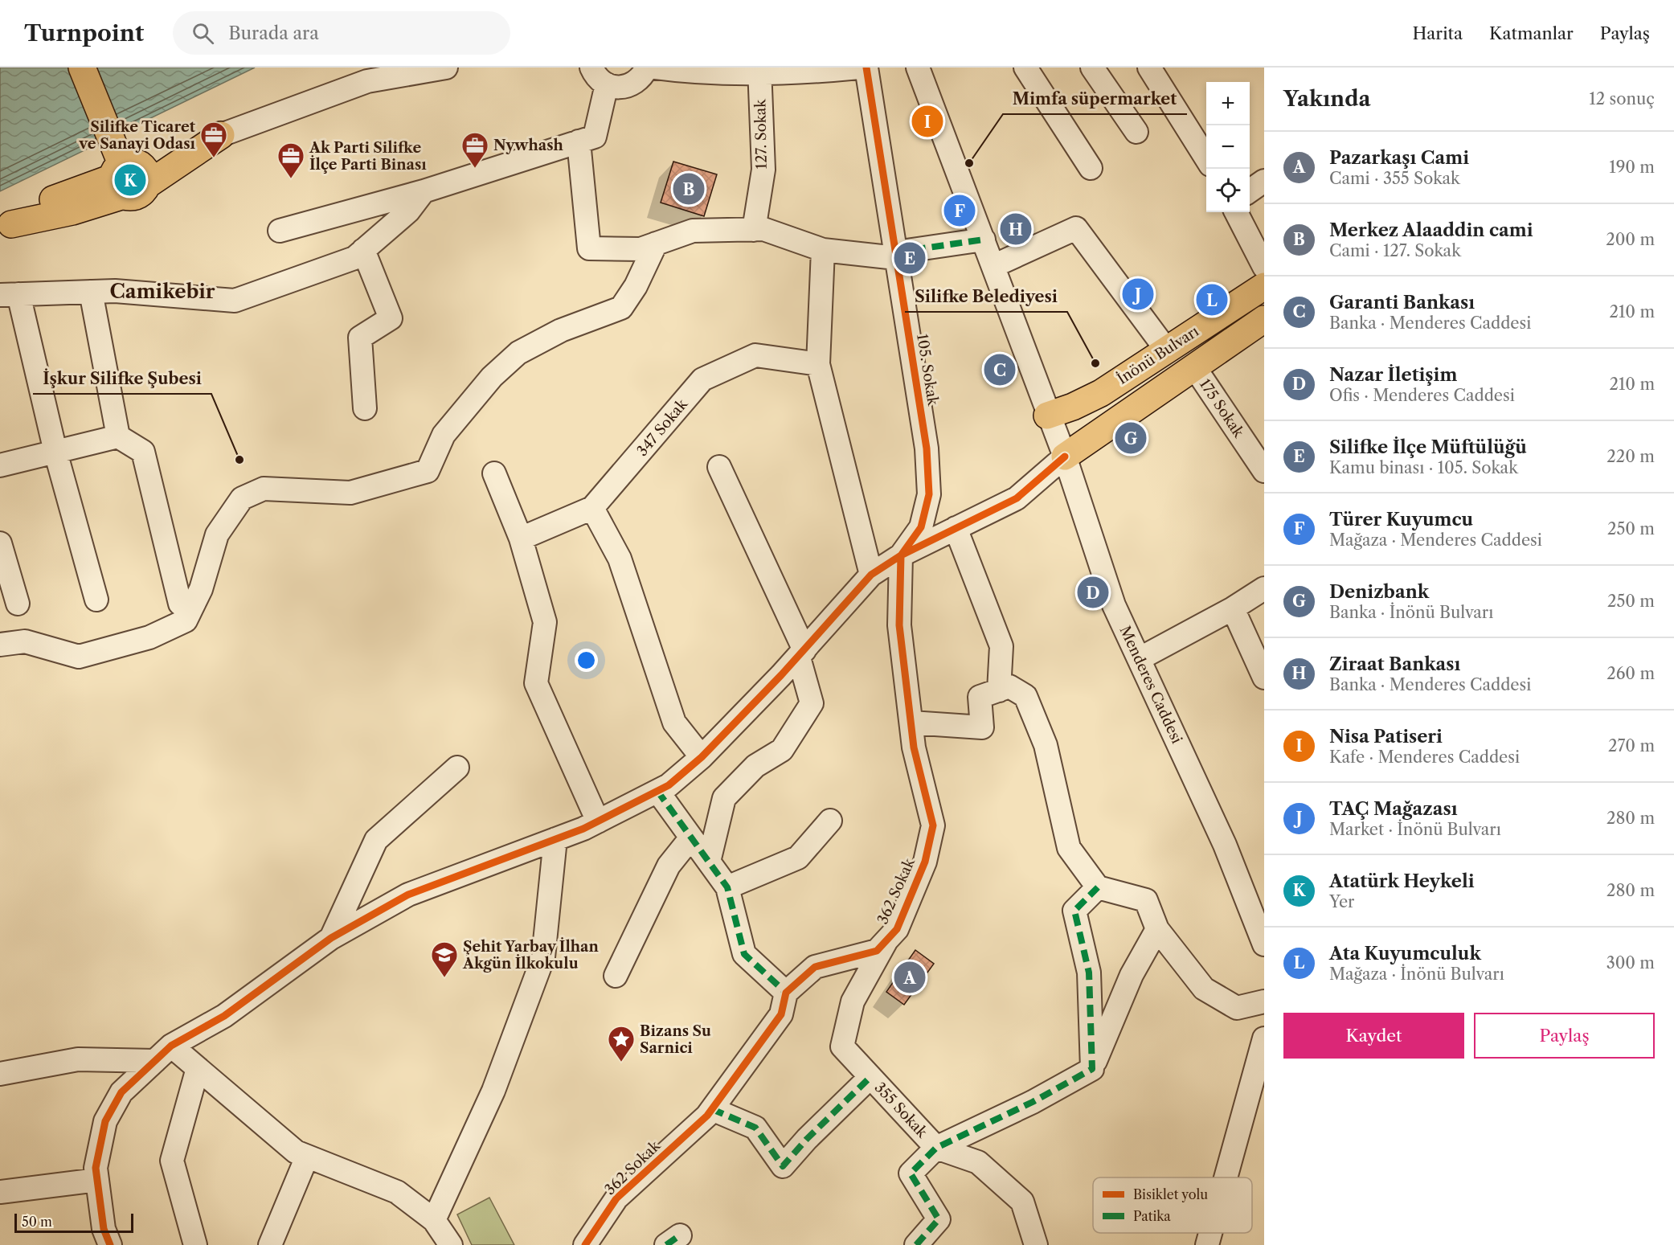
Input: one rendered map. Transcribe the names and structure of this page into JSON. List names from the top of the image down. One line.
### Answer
{"streets":{"main road":["İnönü Bulvarı"],"street":["127. Sokak","105. Sokak","175 Sokak","347 Sokak","Menderes Caddesi","362 Sokak","355 Sokak"]},"crossings":[["İnönü Bulvarı","175 Sokak"],["İnönü Bulvarı","Menderes Caddesi"],["105. Sokak","362 Sokak"],["362 Sokak","355 Sokak"]],"districts":["Camikebir"],"places":{"office":["Silifke Ticaret ve Sanayi Odası","Nywhash","Ak Parti Silifke İlçe Parti Binası"],"other":["Mimfa süpermarket","Silifke Belediyesi","İşkur Silifke Şubesi"],"school or university":["Şehit Yarbay İlhan Akgün İlkokulu"],"place":["Bizans Su Sarnici"]},"legend":["Bisiklet yolu","Patika"],"scale_bar":"50 m","page":{"header":"Turnpoint","search":"Burada ara","nav":["Harita","Katmanlar","Paylaş"],"heading":["Yakında","12 sonuç"],"map_buttons":["+","−"],"pins":["I","K","B","F","H","E","J","L","C","G","D","A"],"list":[{"mark":"A","name":"Pazarkaşı Cami","note":"Cami · 355 Sokak","value":"190 m"},{"mark":"B","name":"Merkez Alaaddin cami","note":"Cami · 127. Sokak","value":"200 m"},{"mark":"C","name":"Garanti Bankası","note":"Banka · Menderes Caddesi","value":"210 m"},{"mark":"D","name":"Nazar İletişim","note":"Ofis · Menderes Caddesi","value":"210 m"},{"mark":"E","name":"Silifke İlçe Müftülüğü","note":"Kamu binası · 105. Sokak","value":"220 m"},{"mark":"F","name":"Türer Kuyumcu","note":"Mağaza · Menderes Caddesi","value":"250 m"},{"mark":"G","name":"Denizbank","note":"Banka · İnönü Bulvarı","value":"250 m"},{"mark":"H","name":"Ziraat Bankası","note":"Banka · Menderes Caddesi","value":"260 m"},{"mark":"I","name":"Nisa Patiseri","note":"Kafe · Menderes Caddesi","value":"270 m"},{"mark":"J","name":"TAÇ Mağazası","note":"Market · İnönü Bulvarı","value":"280 m"},{"mark":"K","name":"Atatürk Heykeli","note":"Yer","value":"280 m"},{"mark":"L","name":"Ata Kuyumculuk","note":"Mağaza · İnönü Bulvarı","value":"300 m"}],"buttons":["Kaydet","Paylaş"],"scale":"50 m"}}
